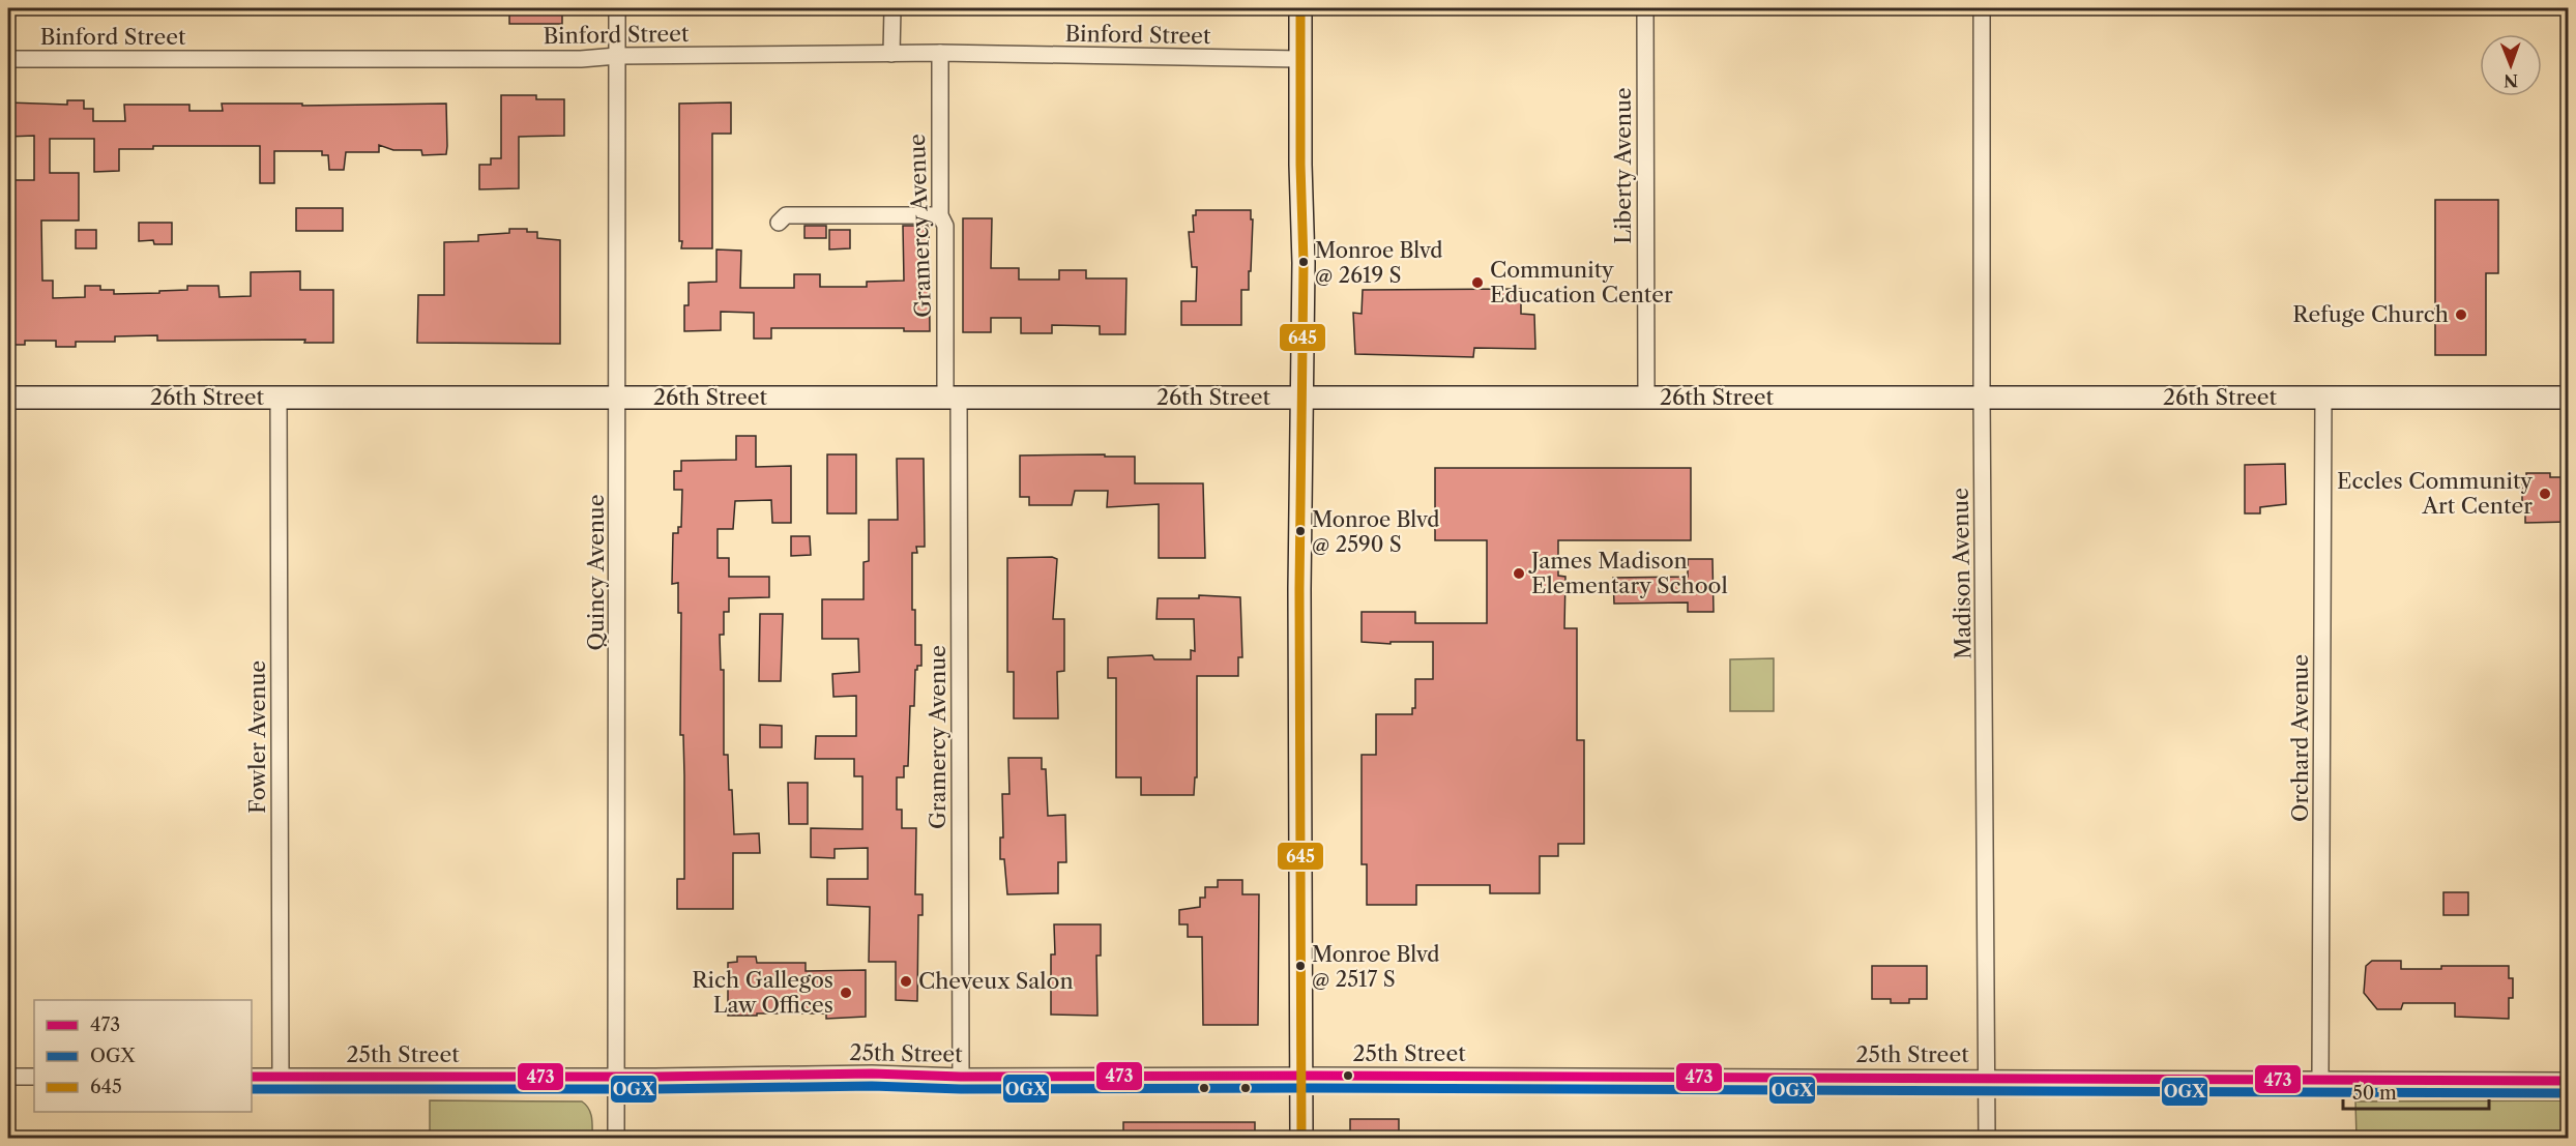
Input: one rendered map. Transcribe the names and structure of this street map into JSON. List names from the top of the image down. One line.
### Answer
{"streets":{"street":["Binford Street","Liberty Avenue","Gramercy Avenue","26th Street","Quincy Avenue","Madison Avenue","Fowler Avenue","Orchard Avenue","25th Street"]},"crossings":[["Binford Street","Gramercy Avenue"],["Binford Street","Quincy Avenue"],["Liberty Avenue","26th Street"],["Gramercy Avenue","26th Street"],["Gramercy Avenue","25th Street"],["26th Street","Quincy Avenue"],["26th Street","Madison Avenue"],["26th Street","Fowler Avenue"],["26th Street","Orchard Avenue"],["Quincy Avenue","25th Street"],["Madison Avenue","25th Street"],["Fowler Avenue","25th Street"],["Orchard Avenue","25th Street"]],"places":["Monroe Blvd @ 2619 S","Community Education Center","Refuge Church","Eccles Community Art Center","Monroe Blvd @ 2590 S","James Madison Elementary School","Monroe Blvd @ 2517 S","Cheveux Salon","Rich Gallegos Law Offices"],"lines":["transit line 645","transit line 473","transit line OGX"],"legend":["473","OGX","645"],"scale_bar":"50 m","north":"bottom"}
